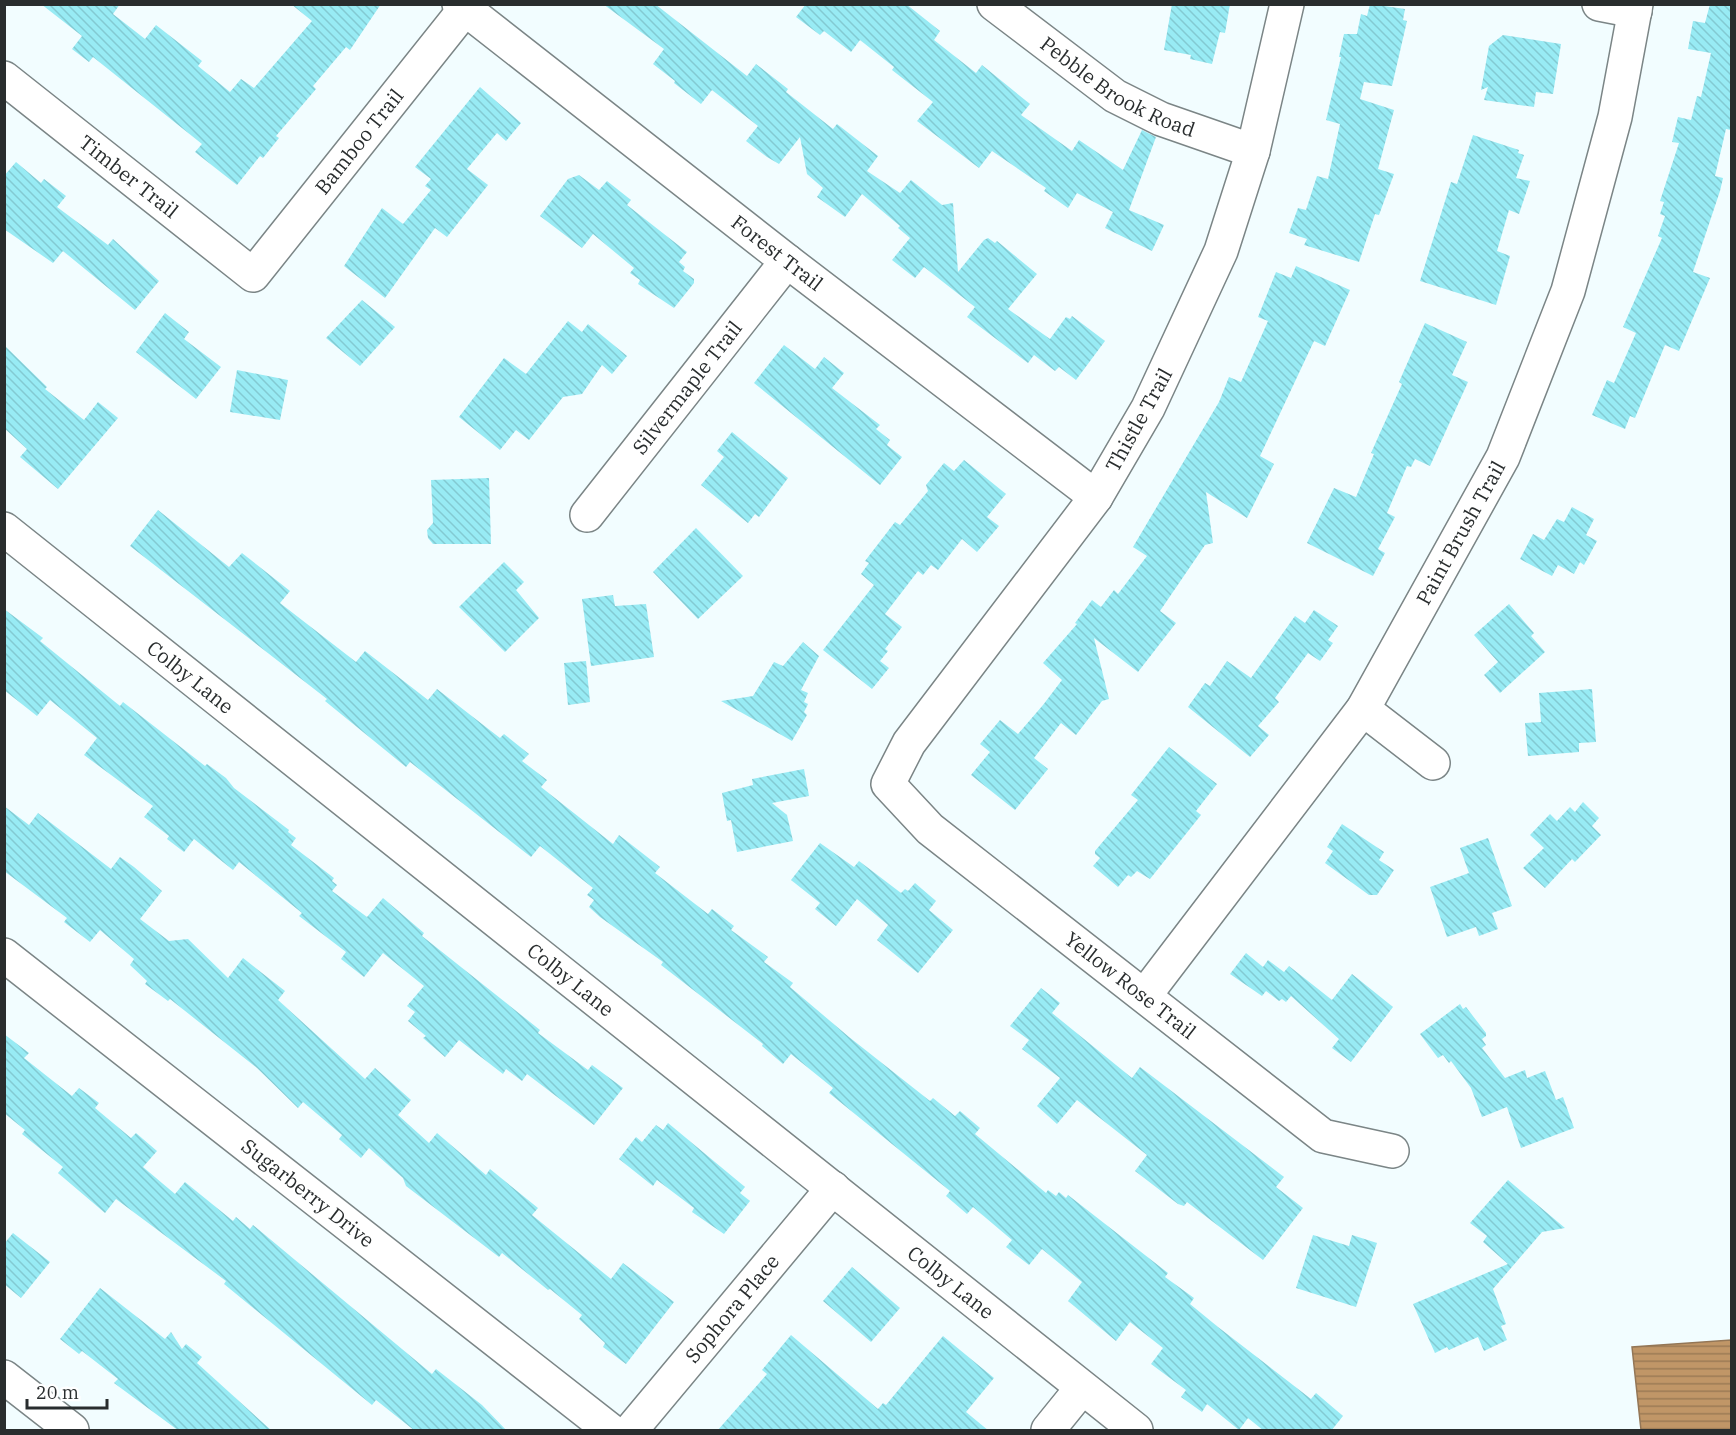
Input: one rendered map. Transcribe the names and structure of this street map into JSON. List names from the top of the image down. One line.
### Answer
{"streets":{"street":["Pebble Brook Road","Bamboo Trail","Timber Trail","Forest Trail","Silvermaple Trail","Thistle Trail","Paint Brush Trail","Colby Lane","Yellow Rose Trail","Sugarberry Drive","Sophora Place"]},"crossings":[["Pebble Brook Road","Thistle Trail"],["Bamboo Trail","Timber Trail"],["Bamboo Trail","Forest Trail"],["Forest Trail","Silvermaple Trail"],["Forest Trail","Thistle Trail"],["Thistle Trail","Yellow Rose Trail"],["Paint Brush Trail","Yellow Rose Trail"],["Colby Lane","Sophora Place"]],"scale_bar":"20 m"}
